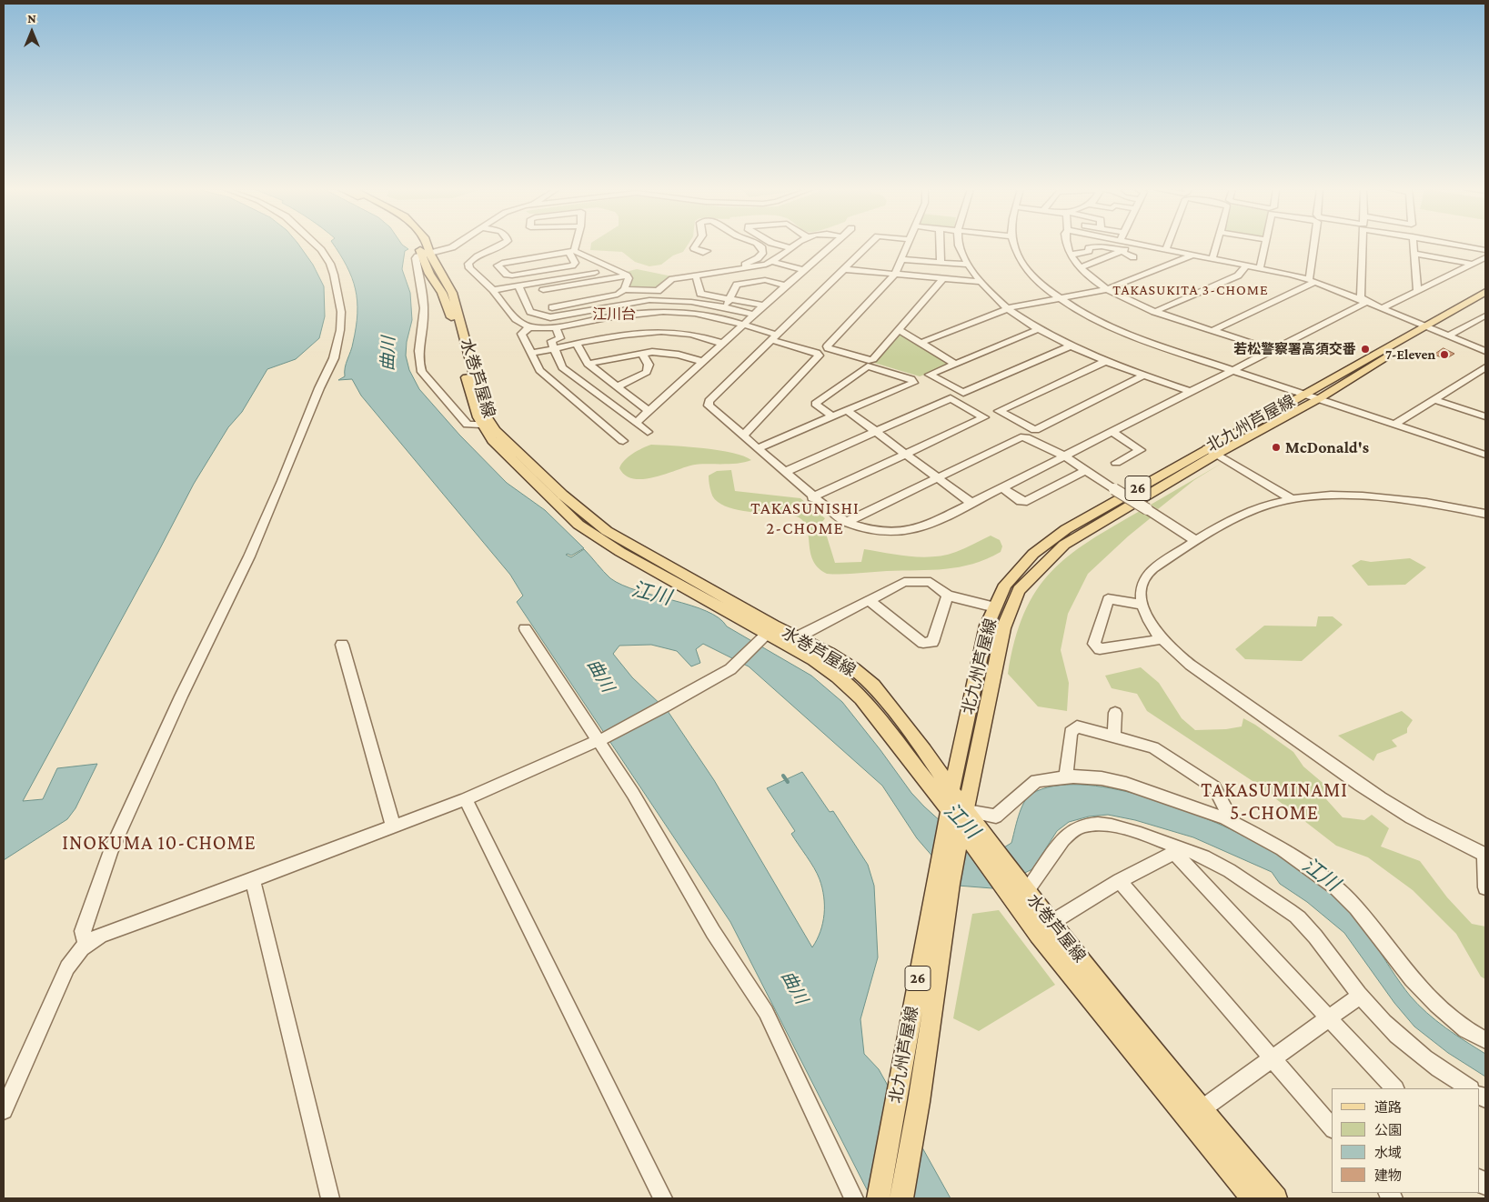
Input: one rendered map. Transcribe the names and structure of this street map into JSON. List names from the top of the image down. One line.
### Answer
{"streets":{"main road":["水巻芦屋線","北九州芦屋線","26"]},"crossings":[["水巻芦屋線","北九州芦屋線"]],"districts":["TAKASUKITA 3-CHOME","江川台","TAKASUNISHI 2-CHOME","TAKASUMINAMI 5-CHOME","INOKUMA 10-CHOME"],"water":["曲川","江川"],"places":["若松警察署高須交番","7-Eleven","McDonald's"],"legend":["道路","公園","水域","建物"],"north":"top"}
